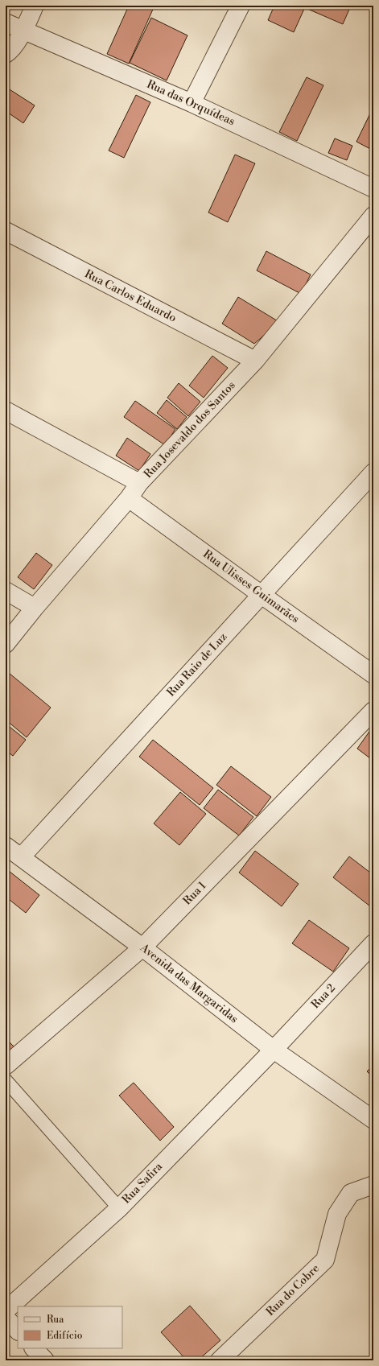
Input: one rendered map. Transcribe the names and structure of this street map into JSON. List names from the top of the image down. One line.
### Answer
{"streets":{"street":["Rua das Orquídeas","Rua Carlos Eduardo","Rua Josevaldo dos Santos","Rua Ulisses Guimarães","Rua Raio de Luz","Rua 1","Avenida das Margaridas","Rua 2","Rua Safira","Rua do Cobre"]},"crossings":[["Rua Carlos Eduardo","Rua Josevaldo dos Santos"],["Rua Josevaldo dos Santos","Rua Ulisses Guimarães"],["Rua Ulisses Guimarães","Rua Raio de Luz"],["Rua Raio de Luz","Avenida das Margaridas"],["Rua 1","Avenida das Margaridas"],["Avenida das Margaridas","Rua 2"],["Avenida das Margaridas","Rua Safira"],["Rua 2","Rua Safira"]],"legend":["Rua","Edifício"]}
